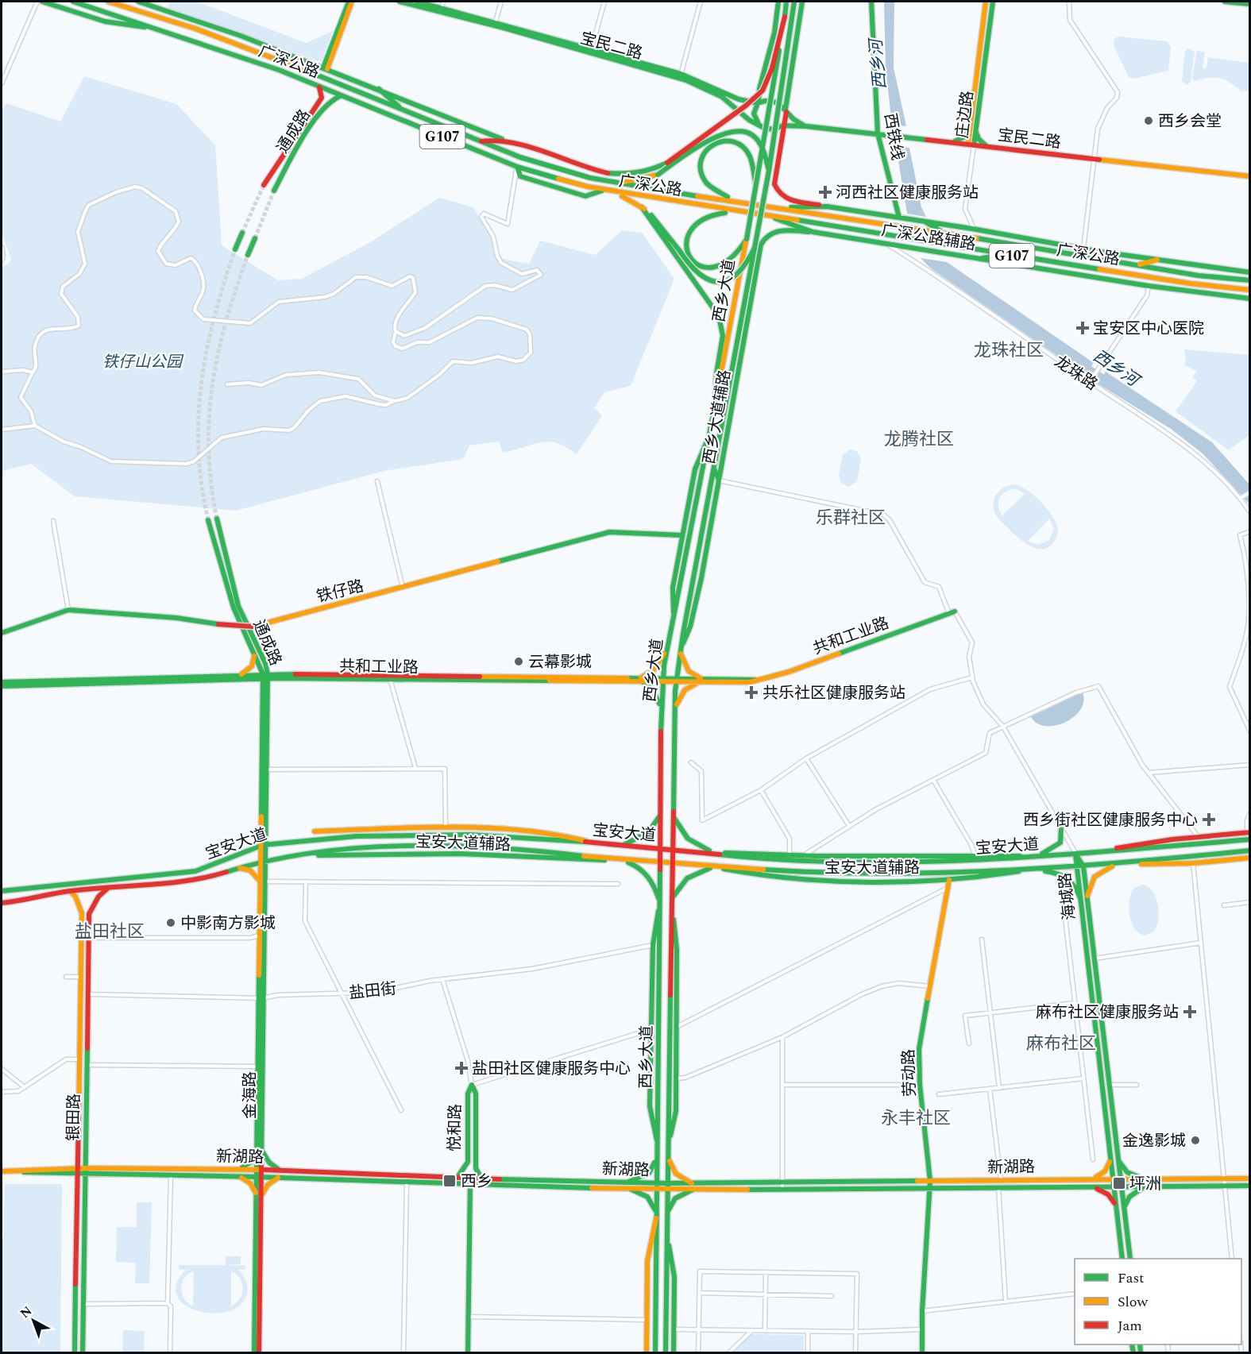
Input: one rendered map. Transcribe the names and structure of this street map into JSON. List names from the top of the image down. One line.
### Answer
{"streets":{"main road":["宝民二路","广深公路","庄边路","通成路","G107","西铁线","广深公路辅路","西乡大道","西乡大道辅路","铁仔路","共和工业路","宝安大道","宝安大道辅路","海城路","劳动路","金海路","银田路","悦和路","新湖路"],"street":["龙珠路","盐田街"]},"crossings":[["宝民二路","庄边路"],["宝民二路","西铁线"],["广深公路","通成路"],["广深公路","广深公路辅路"],["庄边路","广深公路辅路"],["通成路","共和工业路"],["通成路","金海路"],["西铁线","广深公路辅路"],["广深公路辅路","龙珠路"],["广深公路辅路","西乡大道辅路"],["西乡大道","西乡大道辅路"],["西乡大道","共和工业路"],["西乡大道","宝安大道"],["西乡大道","新湖路"],["西乡大道辅路","铁仔路"],["宝安大道","宝安大道辅路"],["宝安大道","海城路"],["宝安大道","金海路"],["宝安大道","银田路"],["宝安大道辅路","劳动路"],["海城路","新湖路"],["盐田街","金海路"],["盐田街","银田路"],["劳动路","新湖路"],["金海路","新湖路"],["银田路","新湖路"],["悦和路","新湖路"]],"districts":["龙珠社区","龙腾社区","乐群社区","盐田社区","麻布社区","永丰社区"],"water":["西乡河"],"parks":["铁仔山公园"],"places":{"other":["西乡会堂","云幕影城","中影南方影城","金逸影城"],"health":["河西社区健康服务站","宝安区中心医院","共乐社区健康服务站","西乡街社区健康服务中心","麻布社区健康服务站","盐田社区健康服务中心"],"transit":["西乡","坪洲"]},"legend":["Fast","Slow","Jam"],"north":"top left"}
